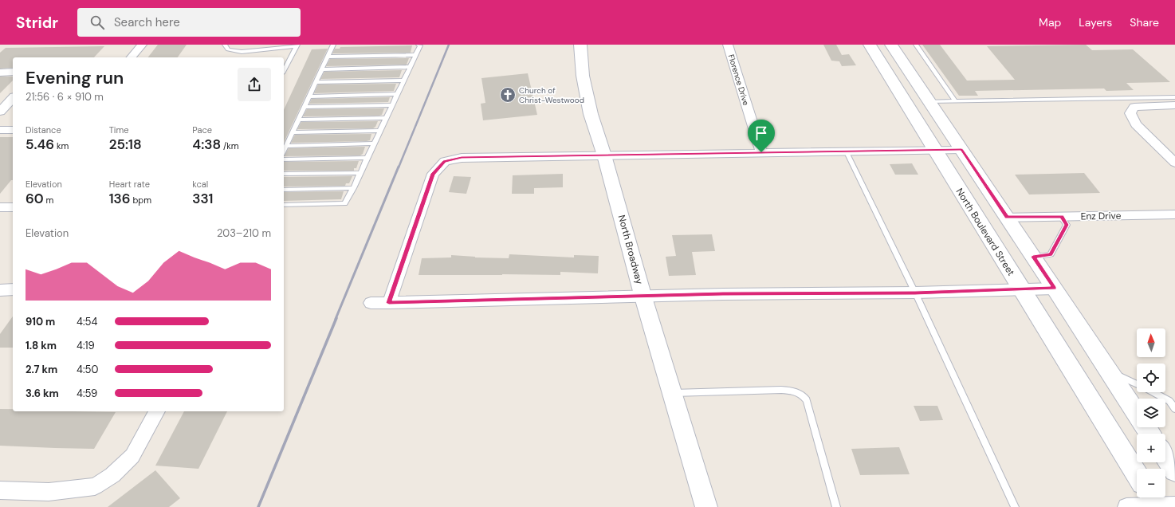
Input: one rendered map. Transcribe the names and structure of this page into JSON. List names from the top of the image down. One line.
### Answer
{"streets":{"main road":["North Boulevard Street","North Broadway"],"street":["Florence Drive","Enz Drive"]},"places":{"church":["Church of Christ-Westwood"]},"north":"top","page":{"header":"Stridr","search":"Search here","nav":["Map","Layers","Share"],"heading":["Evening run","21:56 · 6 × 910 m"],"stats":[["Distance","5.46 km"],["Time","25:18"],["Pace","4:38 /km"],["Elevation","60 m"],["Heart rate","136 bpm"],["kcal","331"]],"chart":["Elevation","203–210 m"],"list":[{"name":"910 m","note":"4:54"},{"name":"1.8 km","note":"4:19"},{"name":"2.7 km","note":"4:50"},{"name":"3.6 km","note":"4:59"}],"map_buttons":["+","−"]}}
